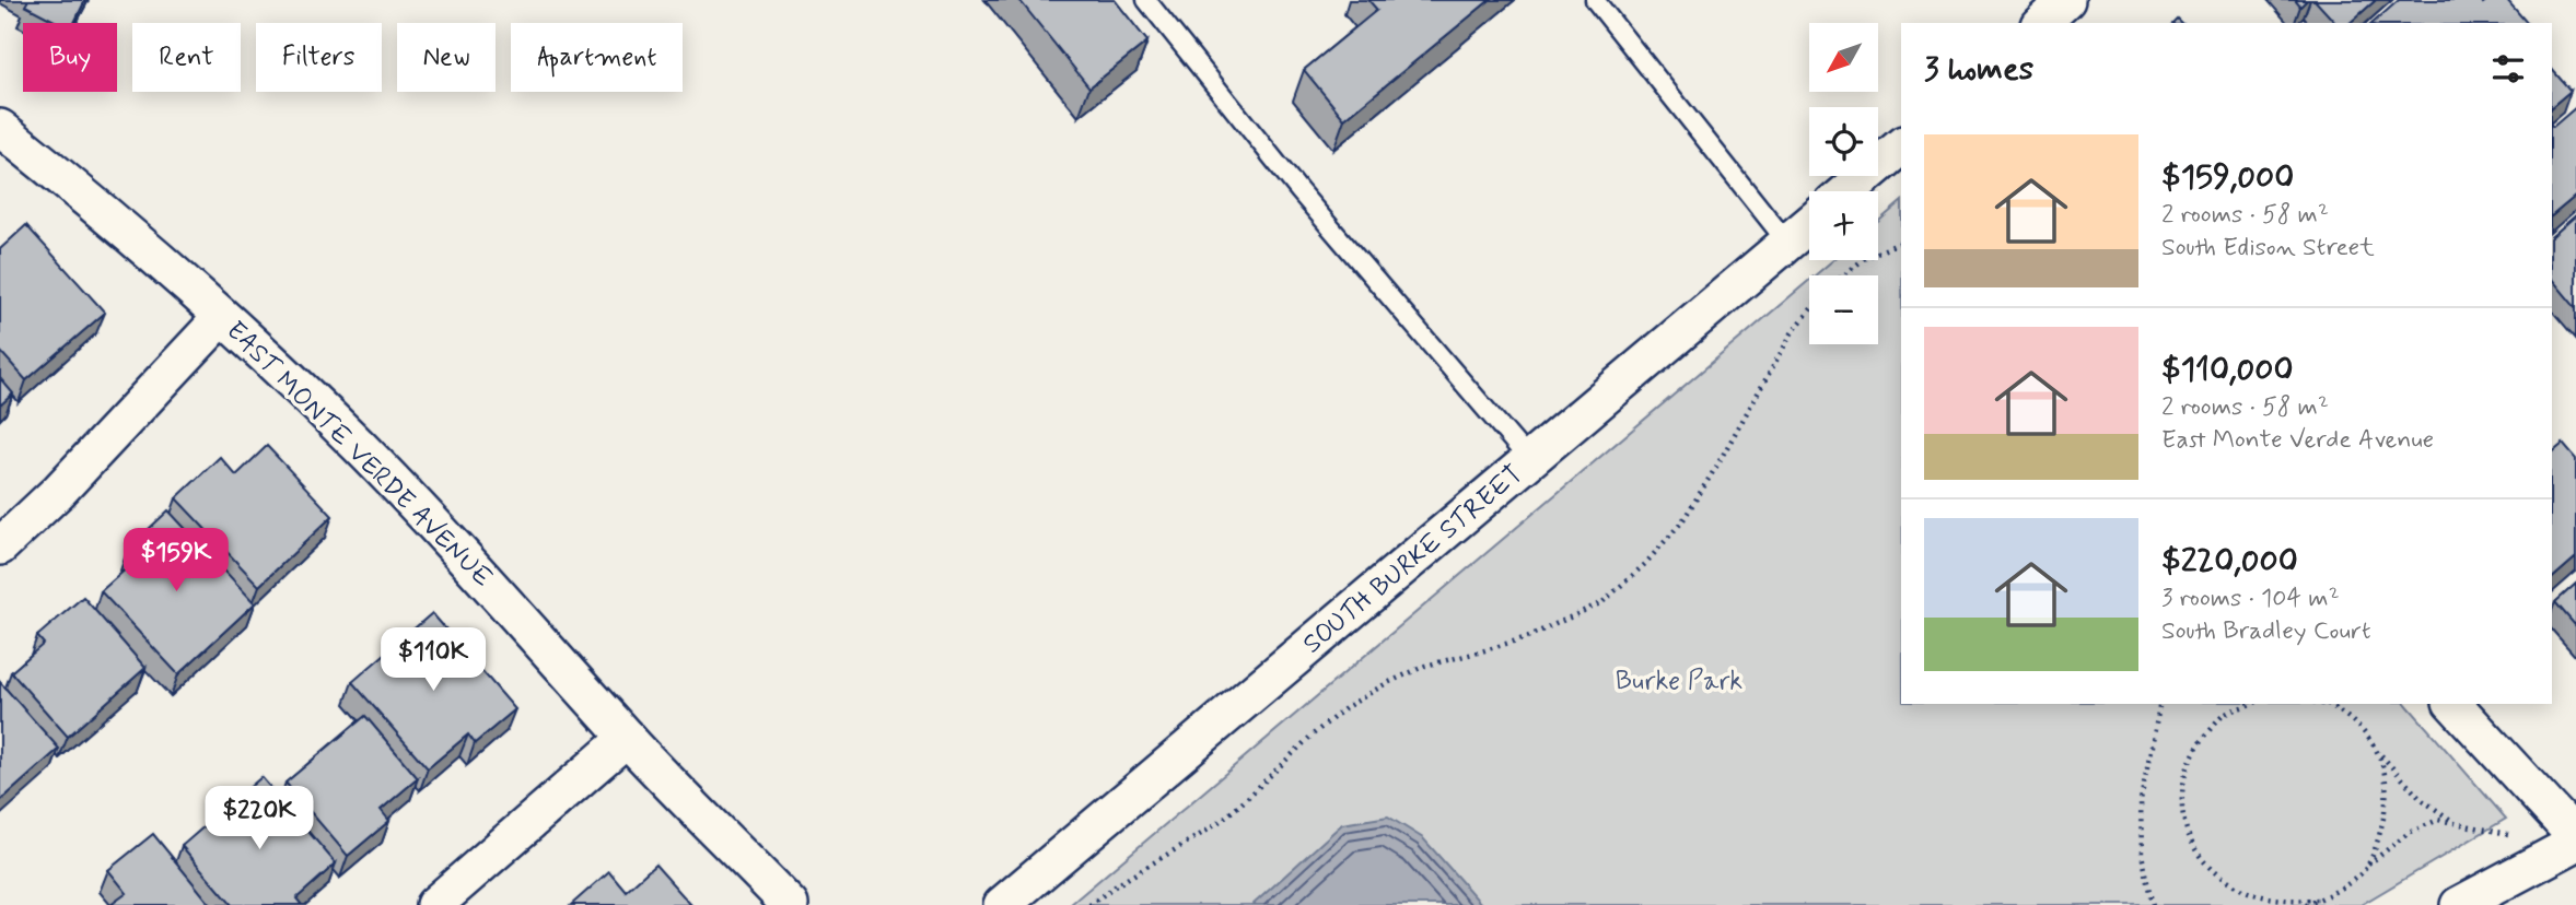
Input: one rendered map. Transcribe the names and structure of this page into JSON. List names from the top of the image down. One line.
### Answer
{"streets":{"street":["EAST MONTE VERDE AVENUE","SOUTH BURKE STREET"]},"parks":["Burke Park"],"north":"bottom left","page":{"map_buttons":["+","−"],"chip":["Buy","Rent","Filters","New","Apartment"],"heading":"3 homes","list":[{"name":"$159,000","note":"2 rooms · 58 m² · South Edison Street"},{"name":"$110,000","note":"2 rooms · 58 m² · East Monte Verde Avenue"},{"name":"$220,000","note":"3 rooms · 104 m² · South Bradley Court"}],"price":["$159K","$110K","$220K"]}}
